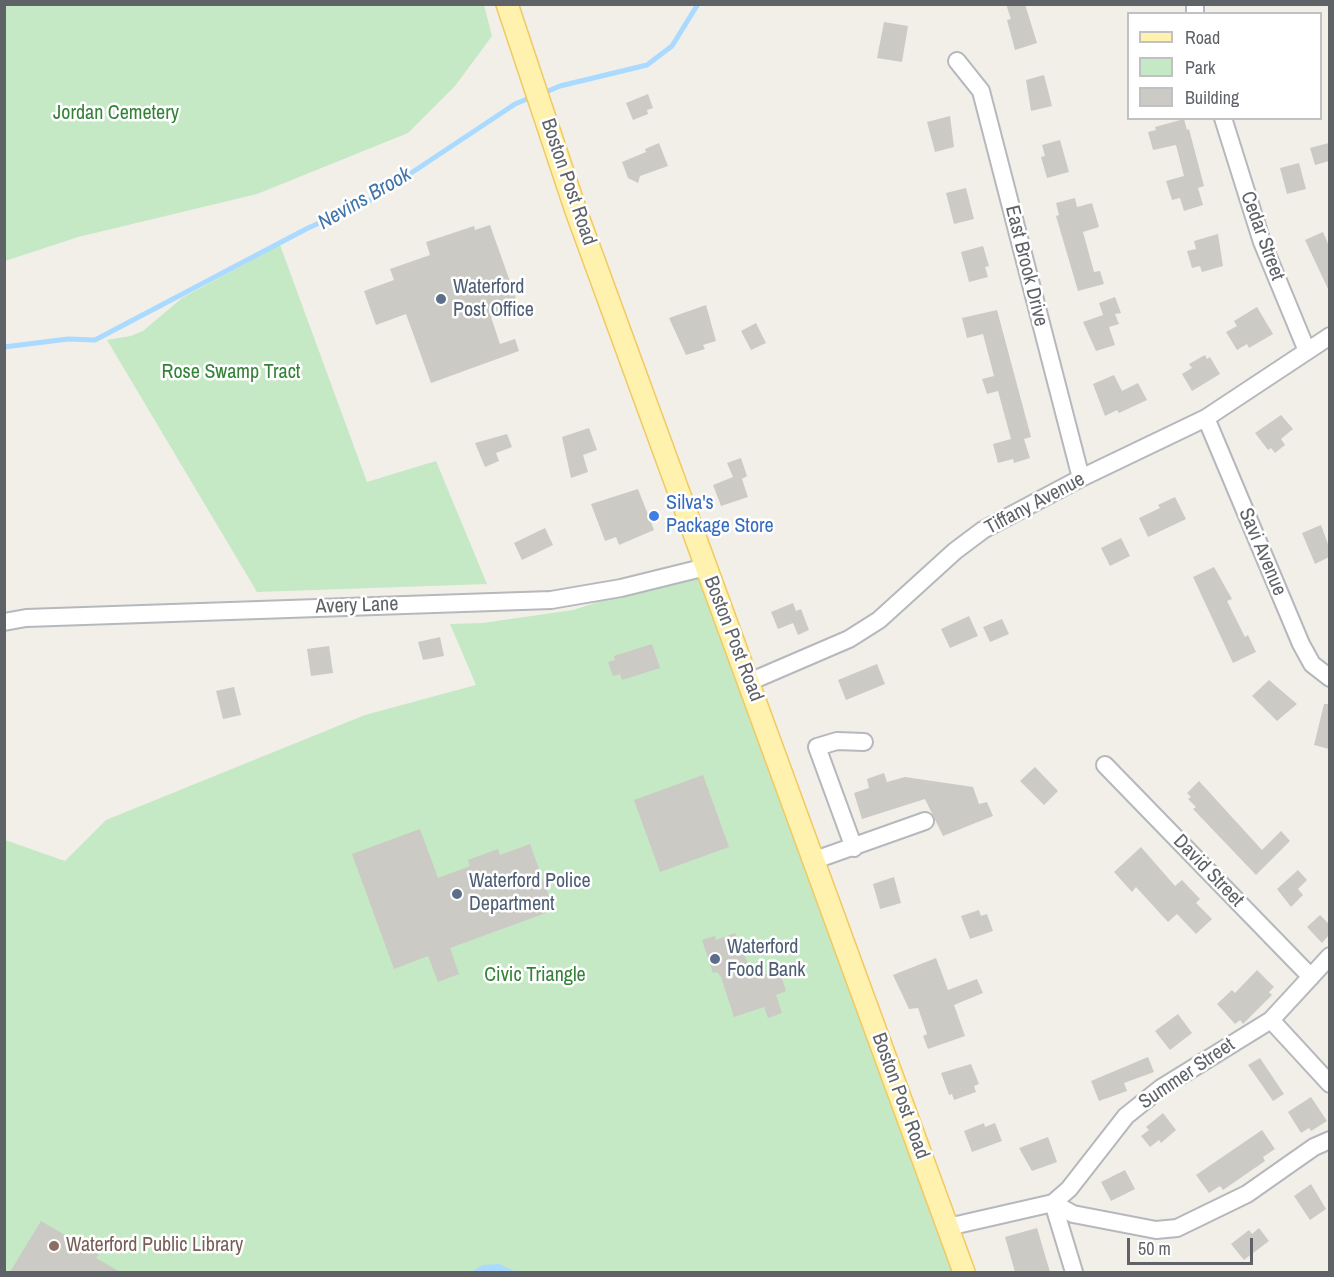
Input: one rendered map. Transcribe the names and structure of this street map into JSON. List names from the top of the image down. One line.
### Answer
{"streets":{"main road":["Boston Post Road"],"street":["Cedar Street","East Brook Drive","Tiffany Avenue","Savi Avenue","Avery Lane","David Street","Summer Street"]},"crossings":[["Boston Post Road","Tiffany Avenue"],["Boston Post Road","Avery Lane"],["Cedar Street","Tiffany Avenue"],["East Brook Drive","Tiffany Avenue"],["Tiffany Avenue","Savi Avenue"],["David Street","Summer Street"]],"water":["Nevins Brook"],"parks":["Jordan Cemetery","Rose Swamp Tract","Civic Triangle"],"places":["Waterford Post Office","Silva's Package Store","Waterford Police Department","Waterford Food Bank","Waterford Public Library"],"legend":["Road","Park","Building"],"scale_bar":"50 m"}
